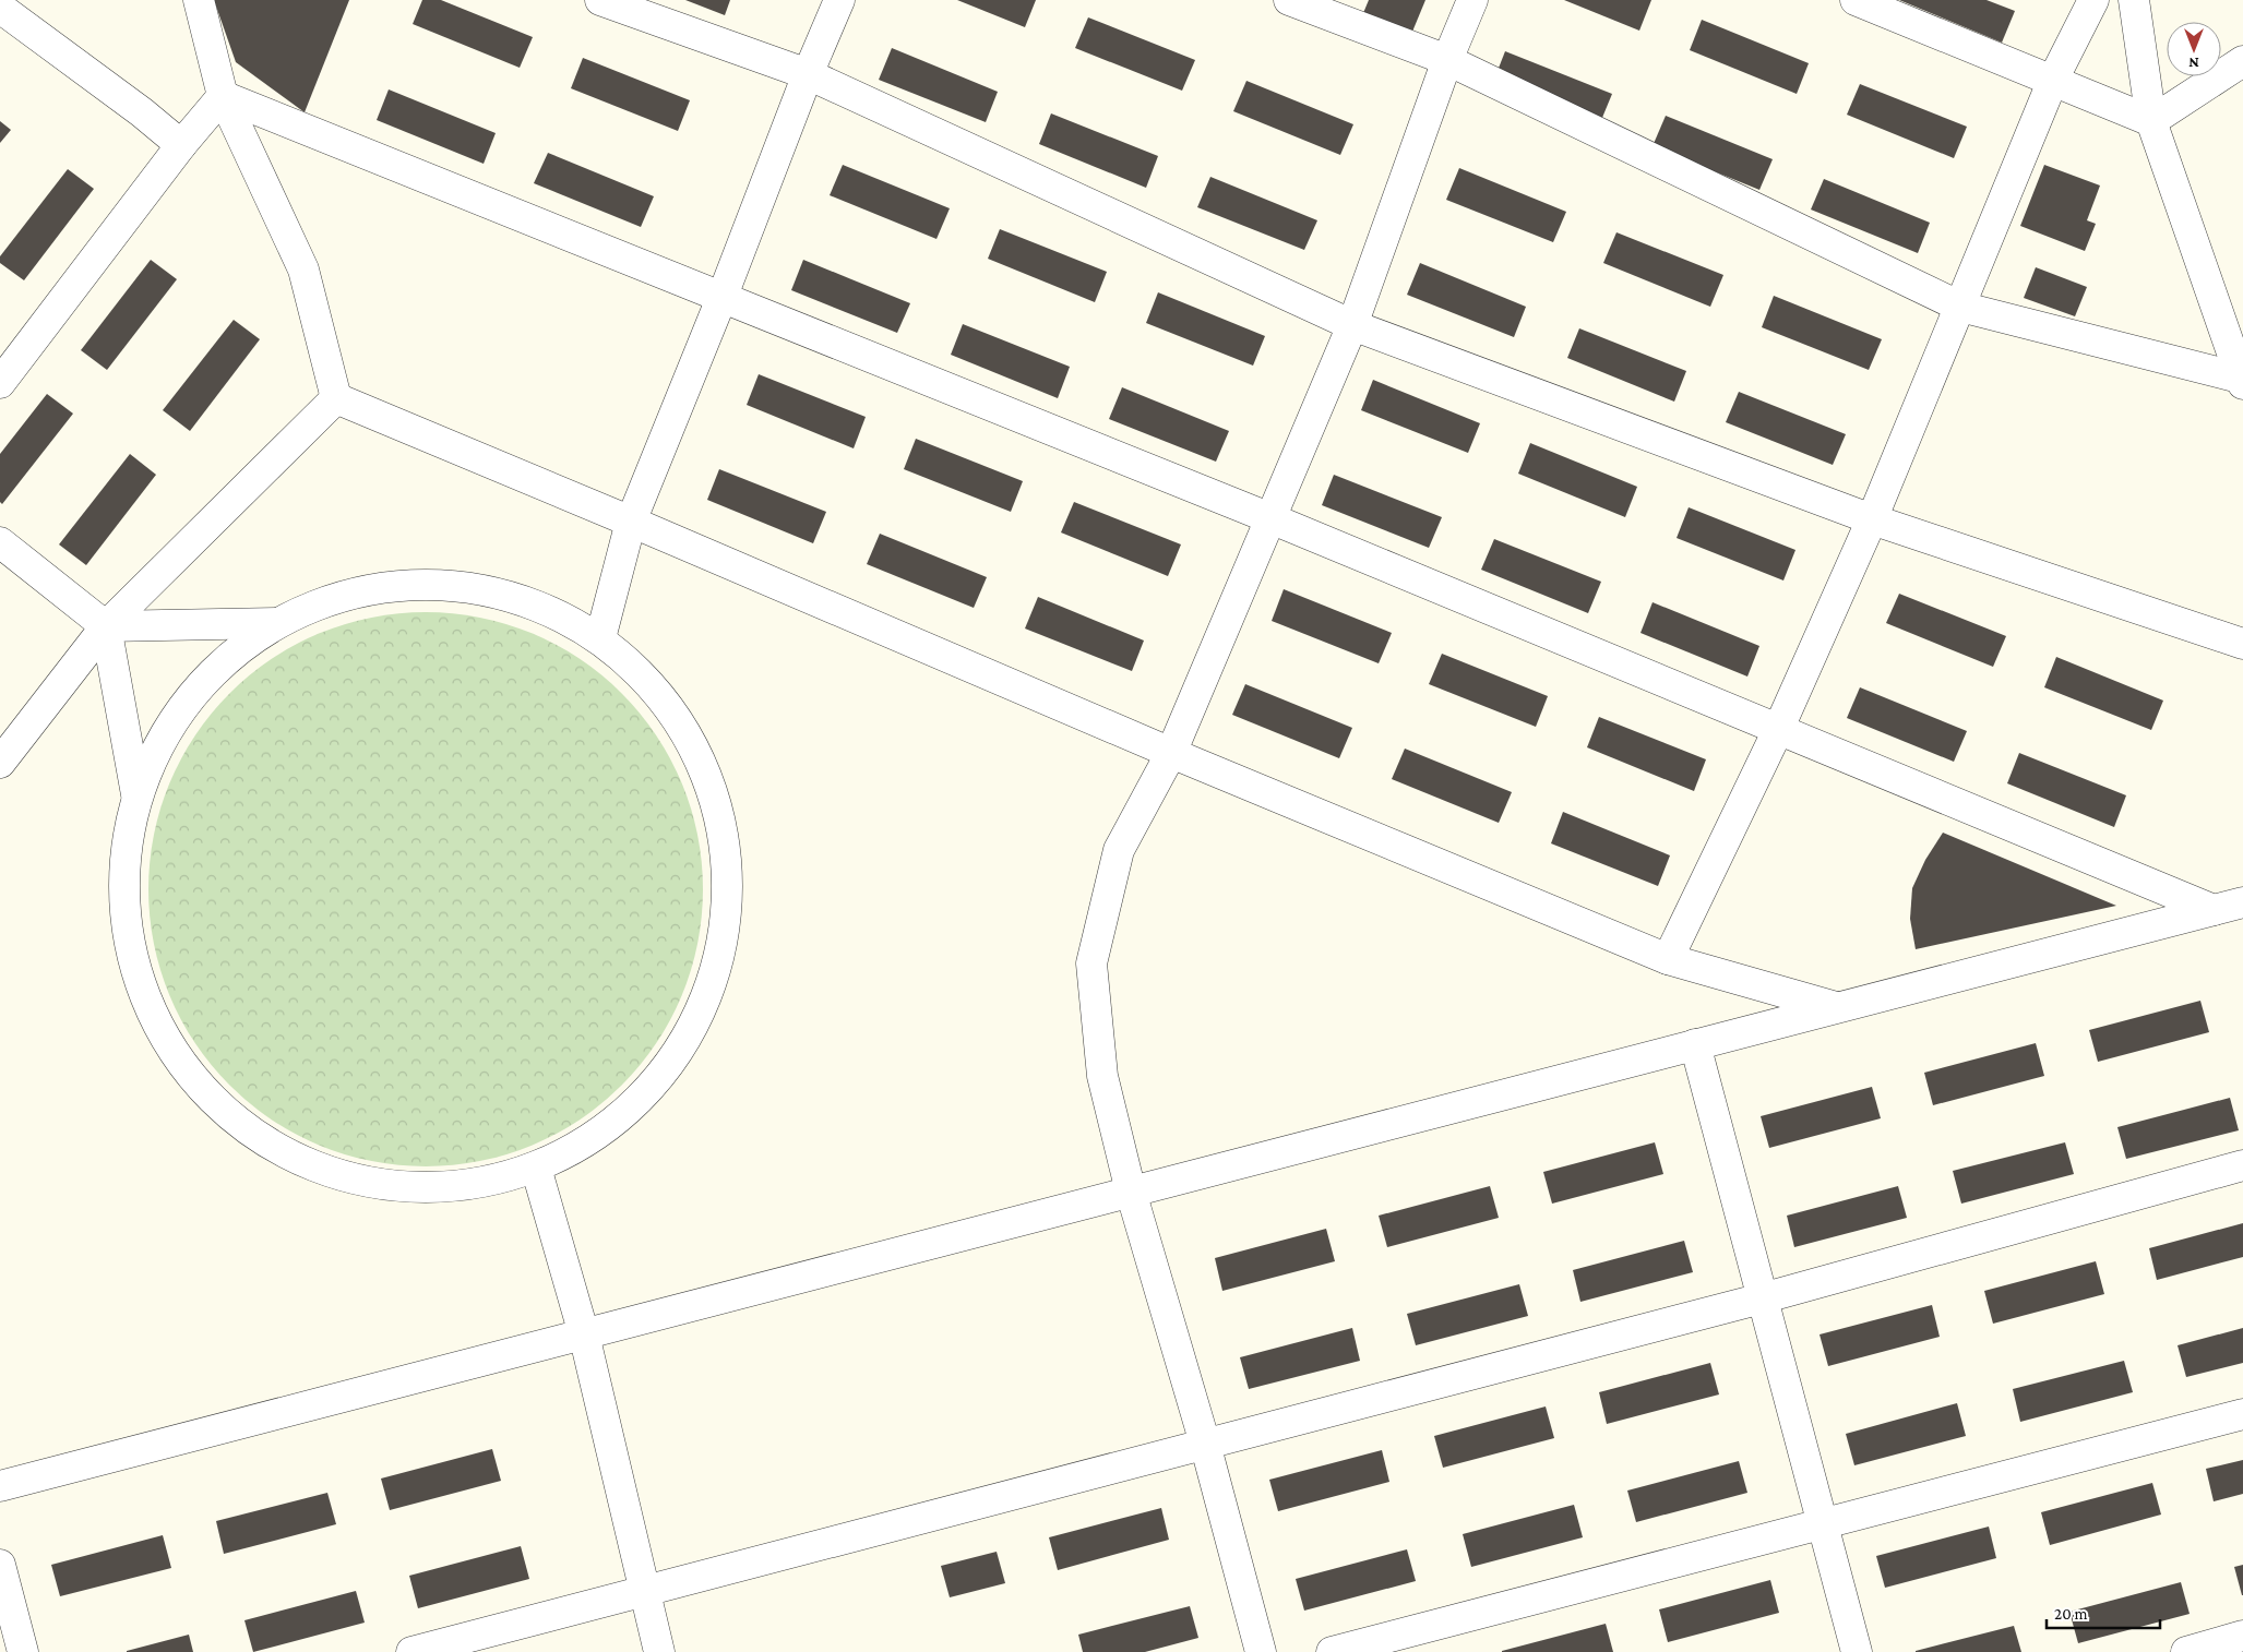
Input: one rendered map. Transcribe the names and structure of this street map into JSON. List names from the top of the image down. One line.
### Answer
{"scale_bar":"20 m","north":"bottom"}
